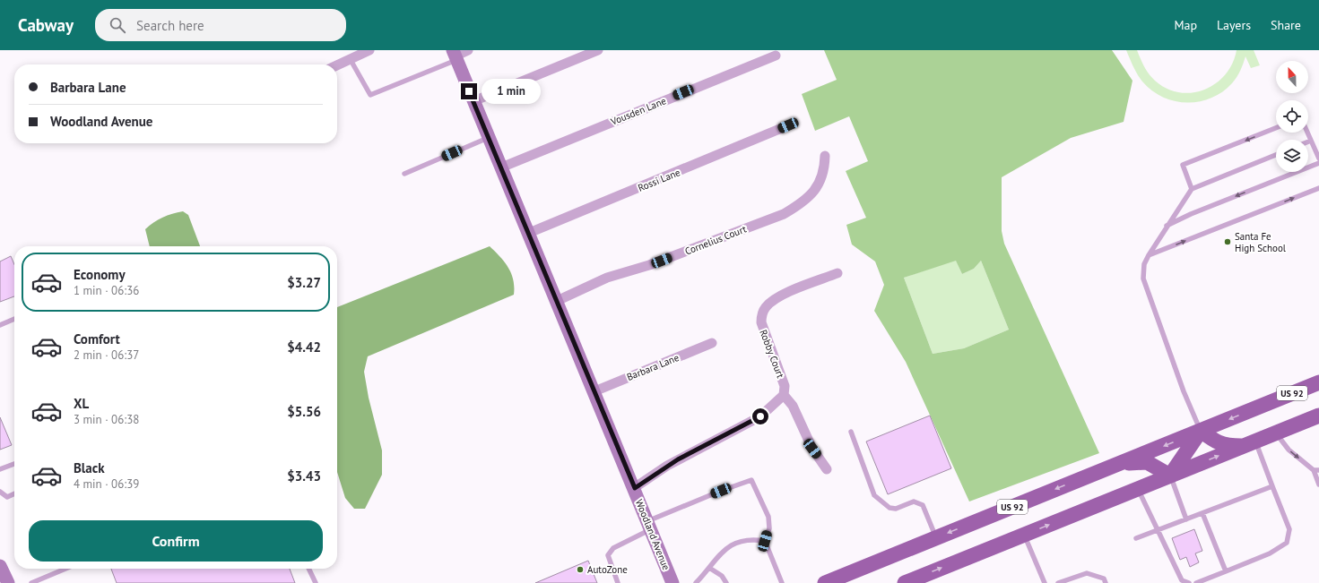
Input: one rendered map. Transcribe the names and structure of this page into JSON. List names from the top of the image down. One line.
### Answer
{"streets":{"main road":["US 92"],"street":["Vousden Lane","Rossi Lane","Cornelius Court","Robby Court","Barbara Lane","Woodland Avenue"]},"crossings":[["Vousden Lane","Woodland Avenue"],["Rossi Lane","Woodland Avenue"],["Cornelius Court","Woodland Avenue"],["Barbara Lane","Woodland Avenue"]],"places":["Santa Fe High School","AutoZone"],"north":"top","page":{"header":"Cabway","search":"Search here","nav":["Map","Layers","Share"],"banner":["Barbara Lane","Woodland Avenue"],"bubble":"1 min","list":[{"name":"Economy","note":"1 min · 06:36","value":"$3.27"},{"name":"Comfort","note":"2 min · 06:37","value":"$4.42"},{"name":"XL","note":"3 min · 06:38","value":"$5.56"},{"name":"Black","note":"4 min · 06:39","value":"$3.43"}],"buttons":"Confirm"}}
